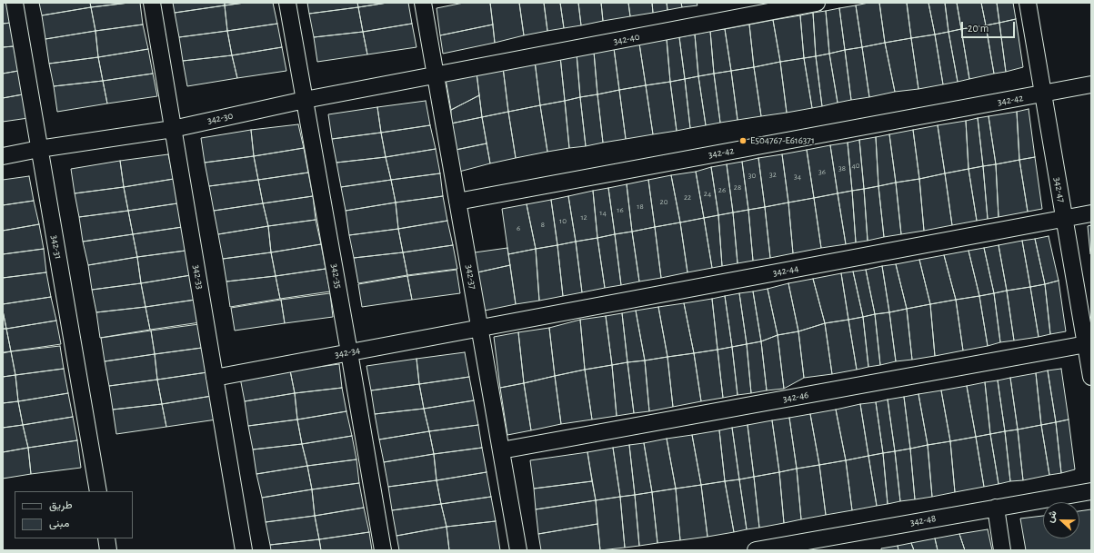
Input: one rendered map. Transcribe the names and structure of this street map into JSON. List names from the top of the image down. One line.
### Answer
{"streets":{"street":["342-40","342-42","342-30","342-47","342-31","342-44","342-35","342-33","342-37","342-34","342-46","342-48"]},"crossings":[["342-40","342-30"],["342-40","342-37"],["342-42","342-47"],["342-42","342-37"],["342-30","342-31"],["342-30","342-35"],["342-30","342-33"],["342-30","342-37"],["342-47","342-44"],["342-47","342-46"],["342-44","342-37"],["342-44","342-34"],["342-35","342-34"],["342-33","342-34"],["342-37","342-34"],["342-37","342-46"]],"places":["E504767-E616371"],"house_numbers":["40","38","36","32","30","34","28","26","24","22","20","18","16","14","12","10","8","6"],"legend":["طريق","مبنى"],"scale_bar":"20 m","north":"left"}
